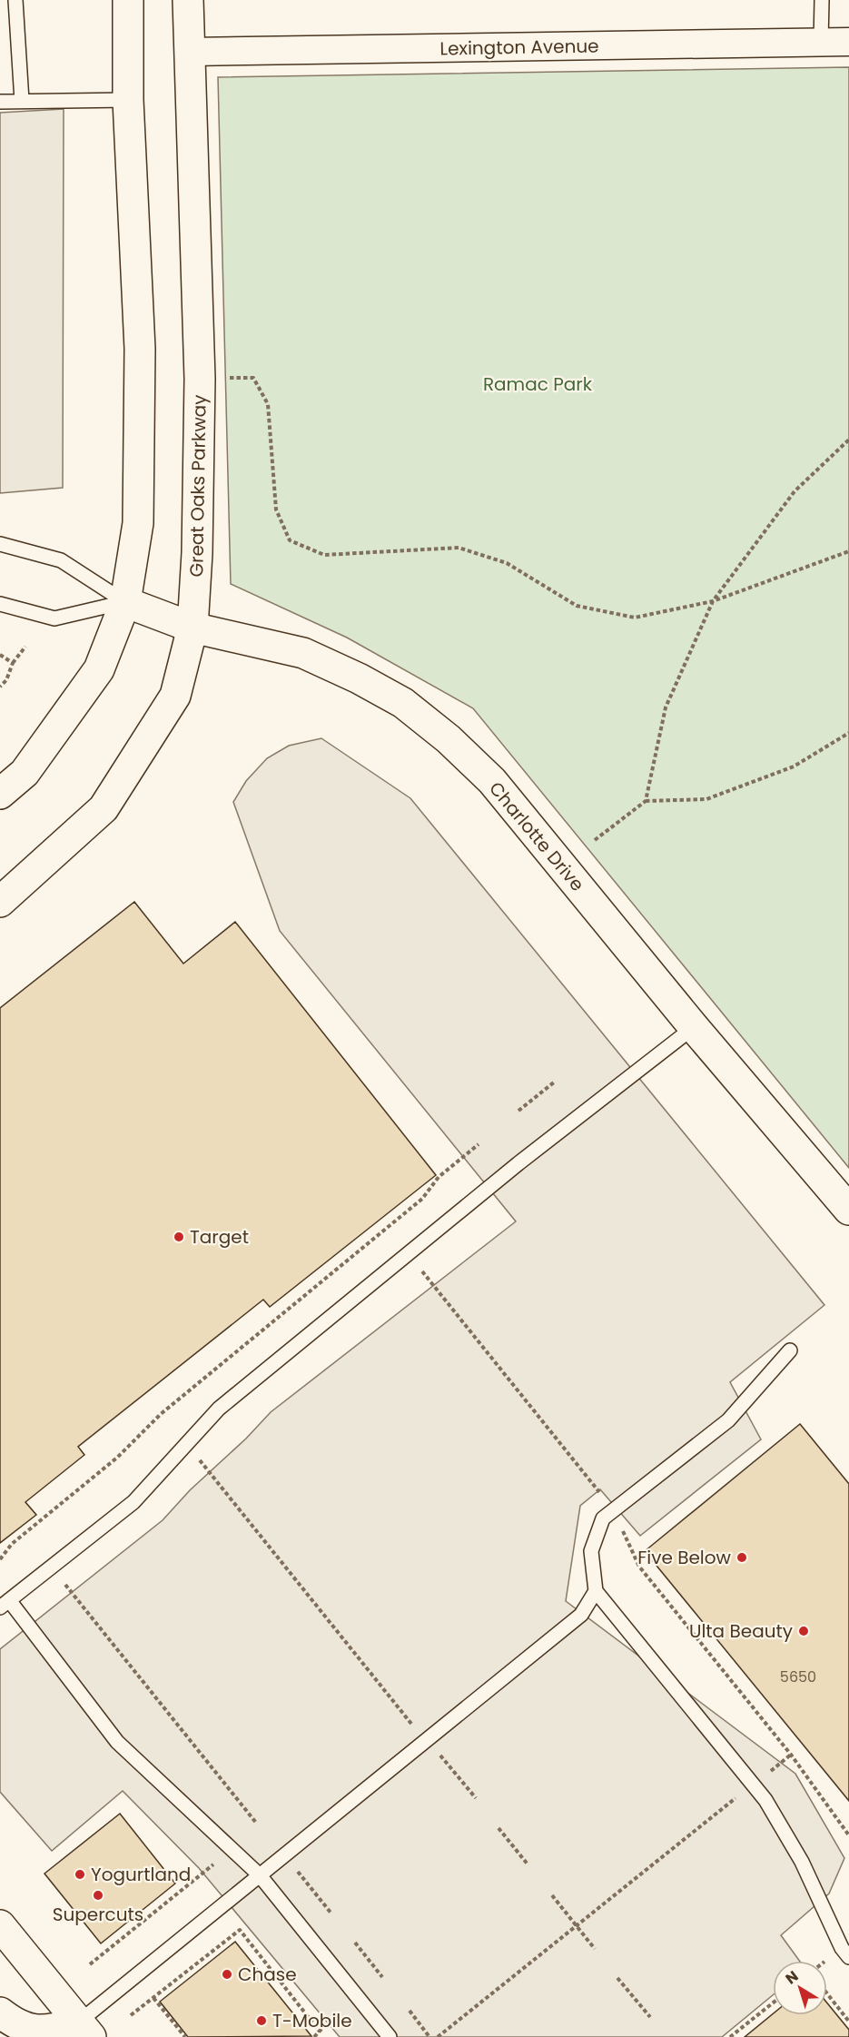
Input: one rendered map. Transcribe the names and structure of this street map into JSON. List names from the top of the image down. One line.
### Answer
{"streets":{"main road":["Great Oaks Parkway","Charlotte Drive"],"street":["Lexington Avenue"]},"crossings":[["Lexington Avenue","Great Oaks Parkway"],["Great Oaks Parkway","Charlotte Drive"]],"parks":["Ramac Park"],"places":["Target","Five Below","Ulta Beauty","Yogurtland","Supercuts","Chase","T-Mobile"],"house_numbers":["5650"],"north":"top left"}
